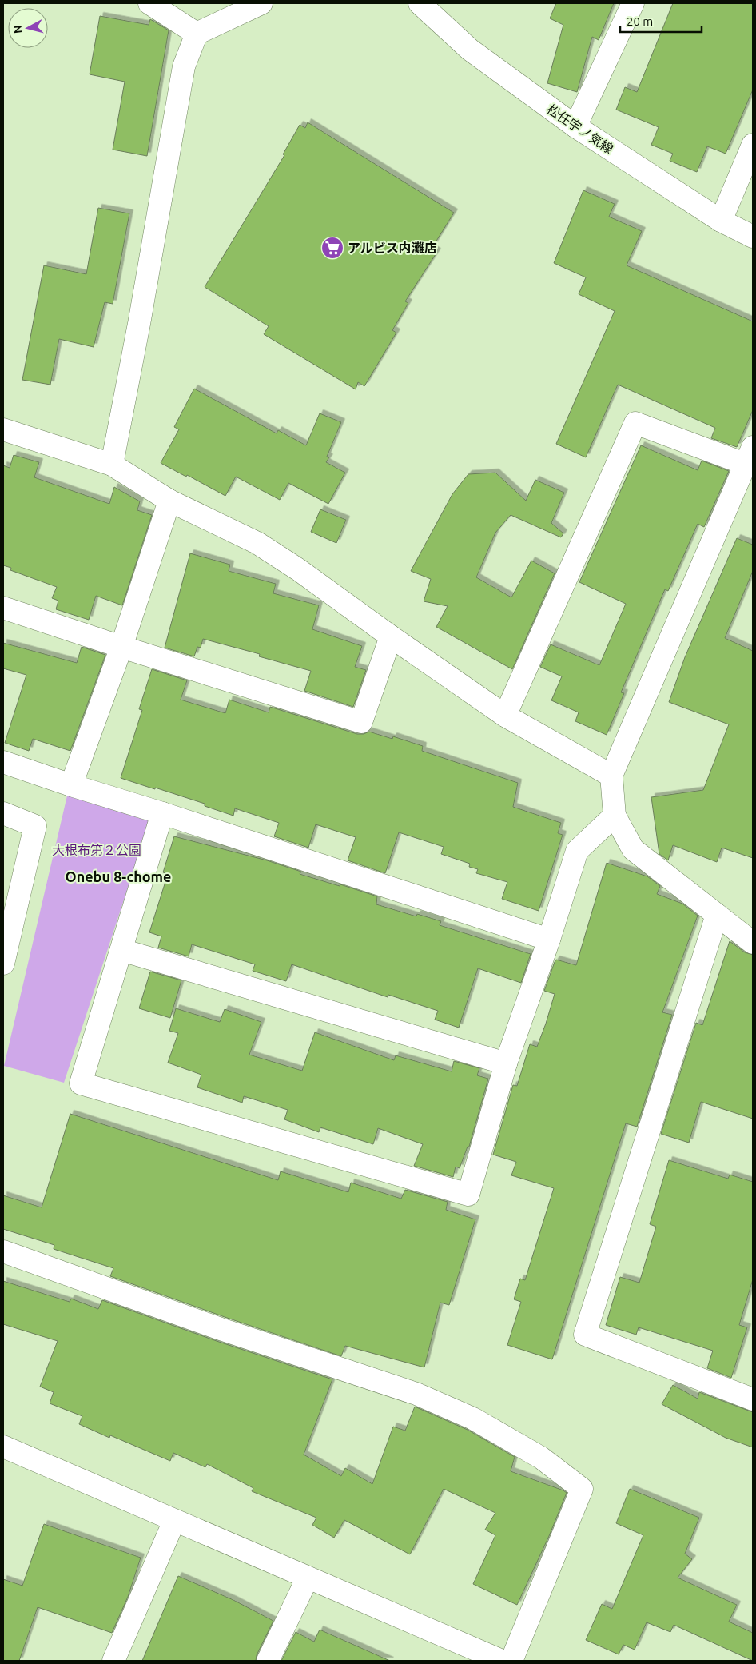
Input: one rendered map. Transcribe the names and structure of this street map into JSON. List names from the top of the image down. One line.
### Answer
{"streets":{"street":["松任宇ノ気線"]},"districts":["Onebu 8-chome"],"parks":["大根布第２公園"],"places":{"supermarket":["アルビス内灘店"]},"scale_bar":"20 m","north":"left"}
